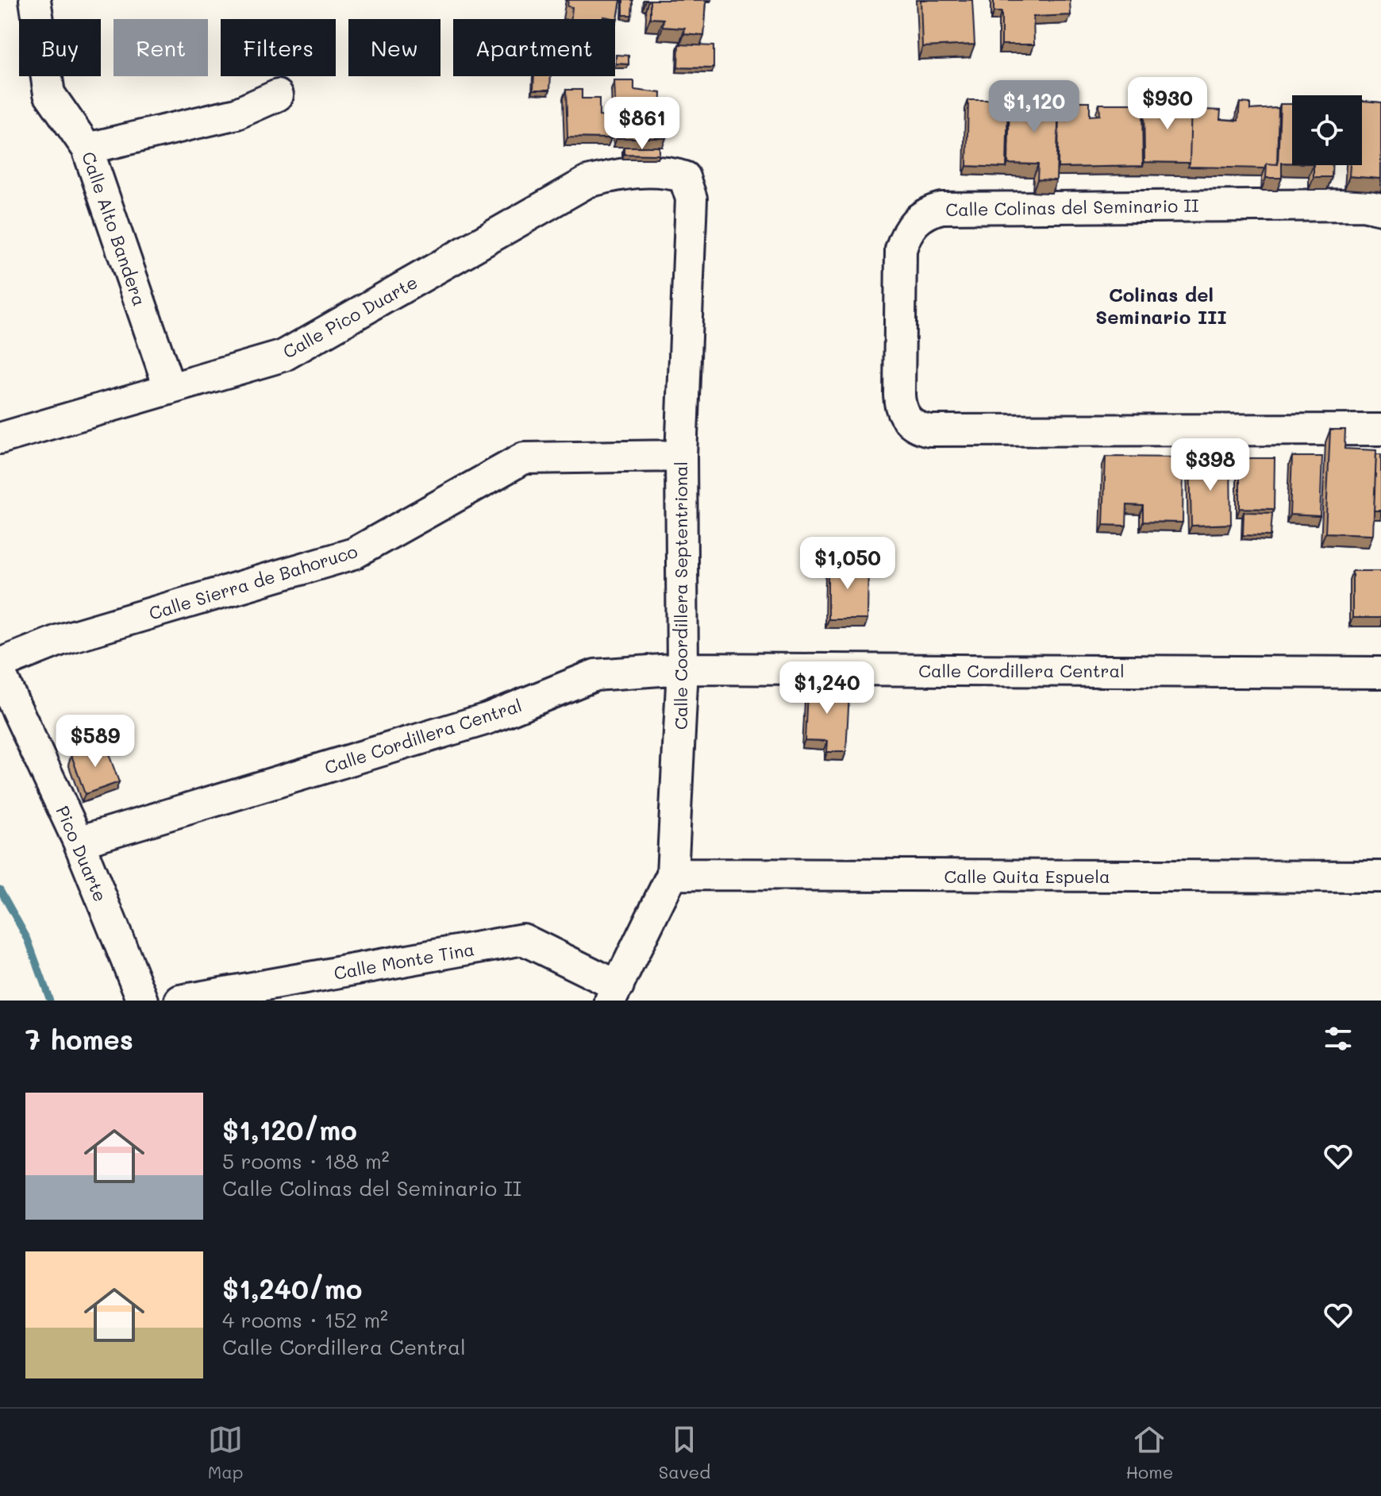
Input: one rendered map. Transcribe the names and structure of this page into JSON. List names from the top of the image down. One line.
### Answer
{"streets":{"street":["Calle Colinas del Seminario II","Calle Alto Bandera","Calle Pico Duarte","Calle Sierra de Bahoruco","Calle Coordillera Septentrional","Calle Cordillera Central","Pico Duarte","Calle Quita Espuela","Calle Monte Tina"]},"crossings":[["Calle Alto Bandera","Calle Pico Duarte"],["Calle Pico Duarte","Calle Coordillera Septentrional"],["Calle Sierra de Bahoruco","Calle Coordillera Septentrional"],["Calle Coordillera Septentrional","Calle Cordillera Central"],["Calle Coordillera Septentrional","Calle Quita Espuela"],["Calle Coordillera Septentrional","Calle Monte Tina"],["Calle Cordillera Central","Pico Duarte"]],"districts":["Colinas del Seminario III"],"page":{"chip":["Buy","Rent","Filters","New","Apartment"],"price":["$930","$1,120","$861","$398","$1,050","$1,240","$589"],"heading":"7 homes","list":[{"name":"$1,120/mo","note":"5 rooms · 188 m² · Calle Colinas del Seminario II"},{"name":"$1,240/mo","note":"4 rooms · 152 m² · Calle Cordillera Central"}],"tabs":["Map","Saved","Home"]}}
